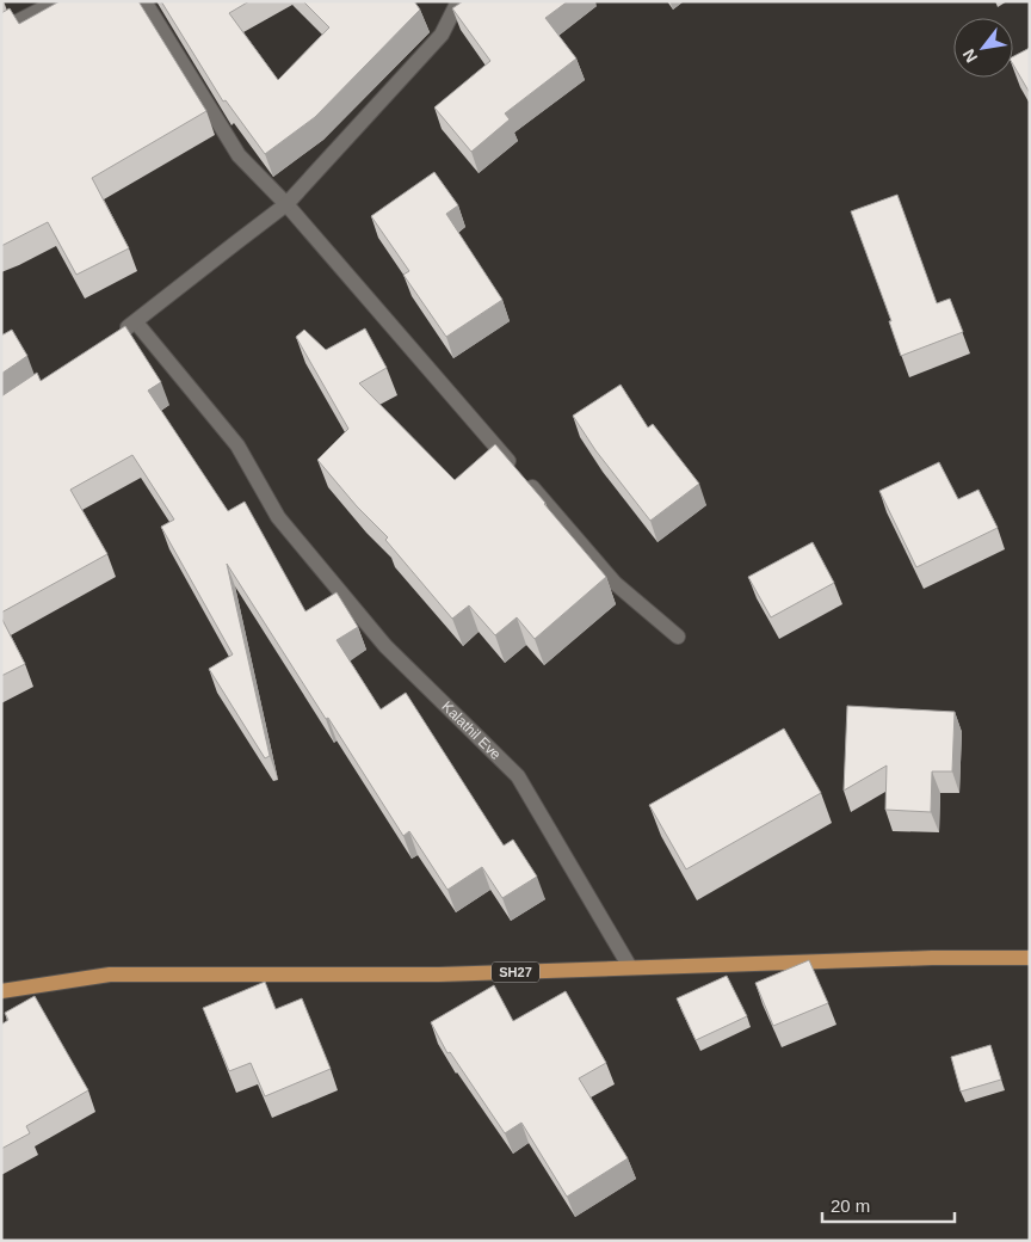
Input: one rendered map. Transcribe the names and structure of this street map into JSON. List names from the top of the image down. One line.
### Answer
{"streets":{"main road":["SH27"],"street":["Kalathil Eve"]},"crossings":[["Kalathil Eve","SH27"]],"scale_bar":"20 m","north":"bottom left"}
